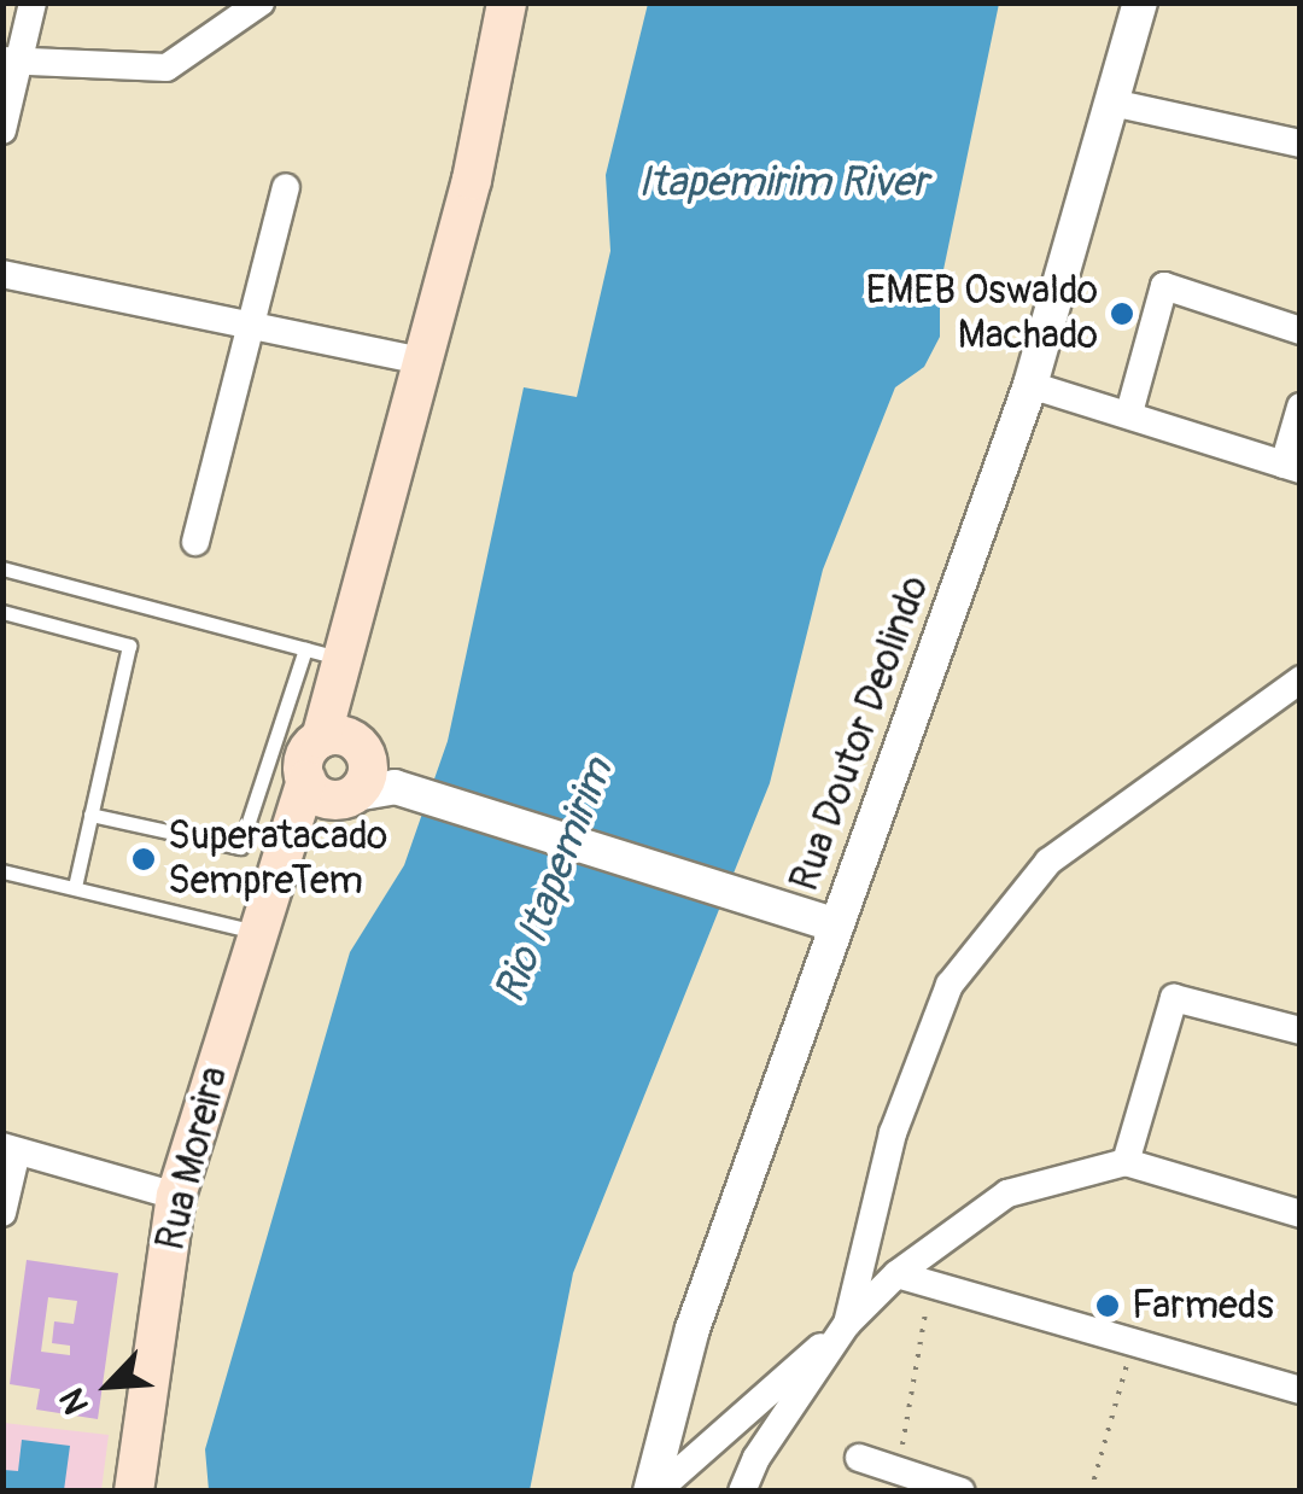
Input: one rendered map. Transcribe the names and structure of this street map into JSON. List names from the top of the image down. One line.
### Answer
{"streets":{"main road":["Rua Moreira"],"street":["Rua Doutor Deolindo"]},"water":["Itapemirim River","Rio Itapemirim"],"places":["EMEB Oswaldo Machado","Superatacado SempreTem","Farmeds"],"north":"bottom left"}
